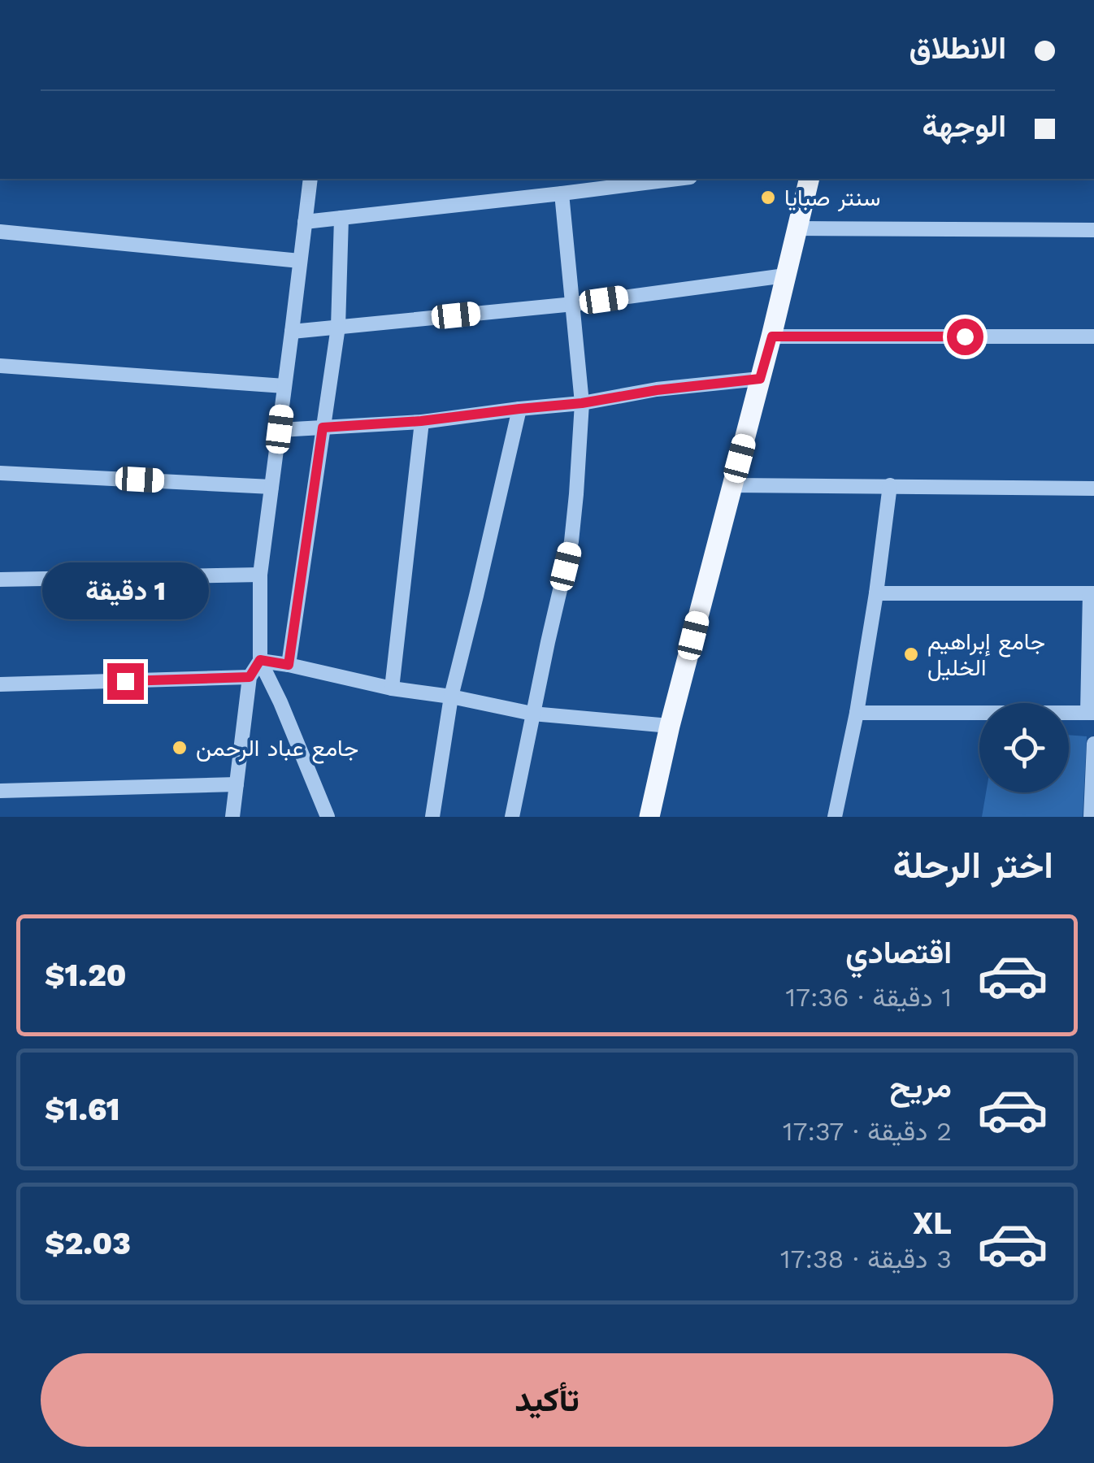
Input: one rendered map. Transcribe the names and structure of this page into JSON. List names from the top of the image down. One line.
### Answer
{"places":["سنتر صبايا","جامع إبراهيم الخليل","جامع عباد الرحمن"],"page":{"banner":["الانطلاق","الوجهة"],"bubble":"1 دقيقة","heading":"اختر الرحلة","list":[{"name":"اقتصادي","note":"1 دقيقة · 17:36","value":"$1.20"},{"name":"مريح","note":"2 دقيقة · 17:37","value":"$1.61"},{"name":"XL","note":"3 دقيقة · 17:38","value":"$2.03"}],"buttons":"تأكيد"}}
